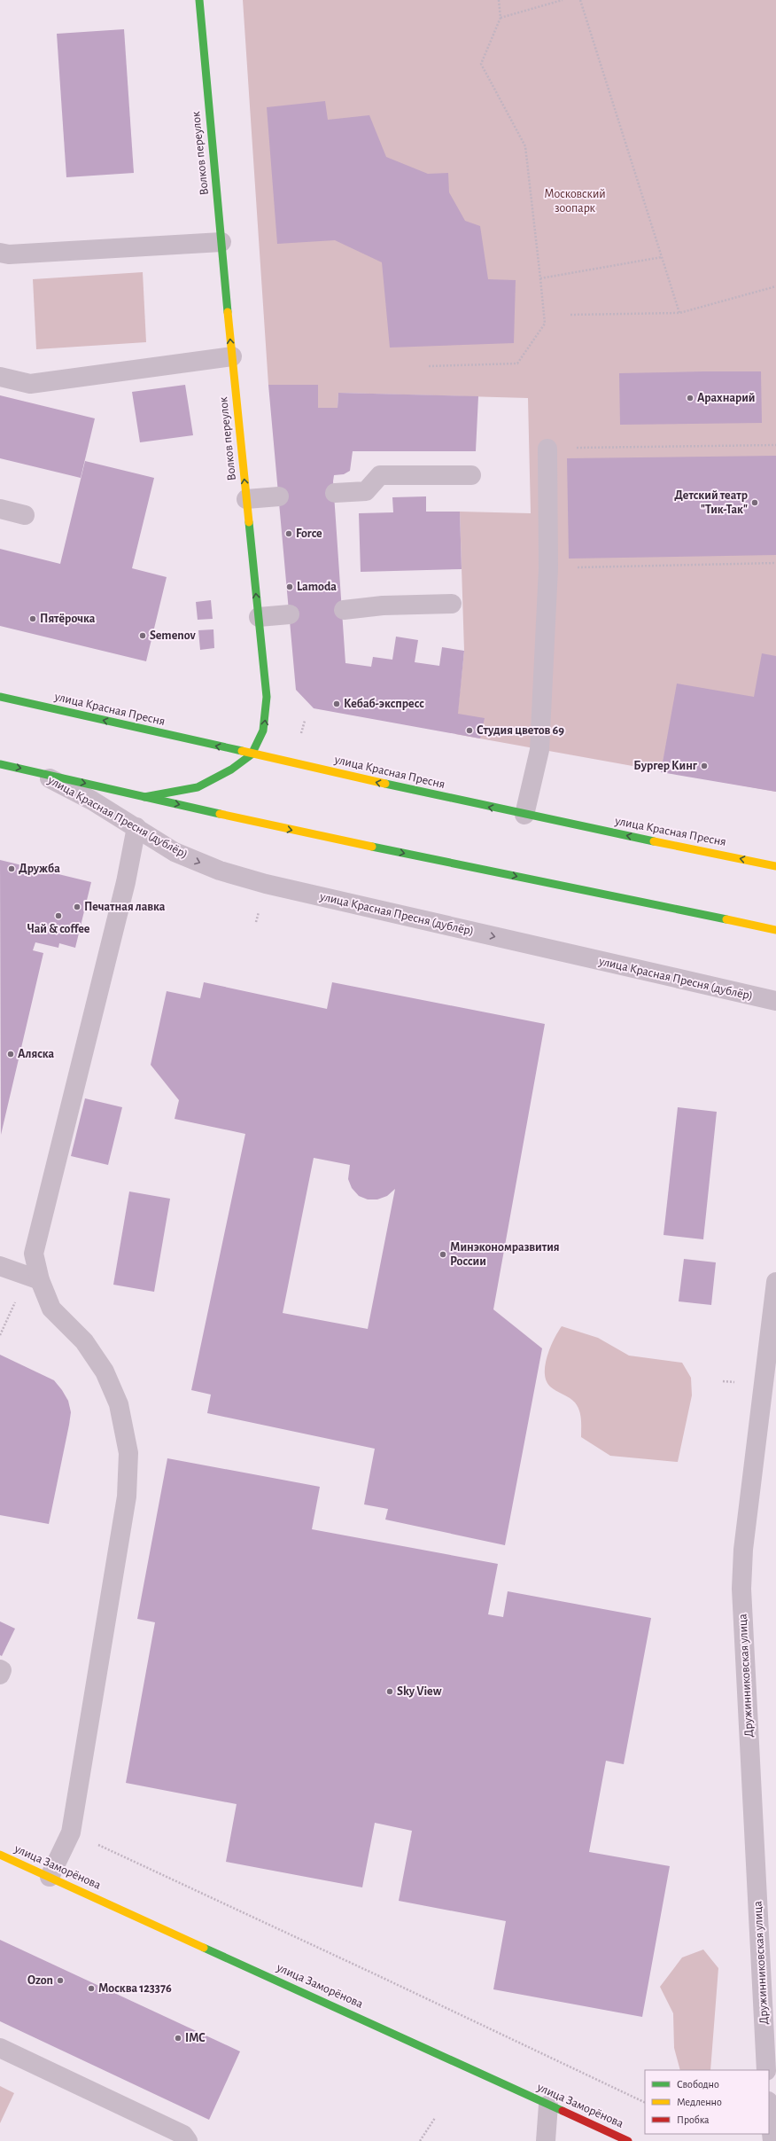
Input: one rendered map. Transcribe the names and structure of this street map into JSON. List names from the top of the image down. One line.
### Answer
{"streets":{"street":["Волков переулок","улица Красная Пресня","улица Красная Пресня (дублёр)","Дружинниковская улица","улица Заморёнова"]},"crossings":[["Волков переулок","улица Красная Пресня"]],"one_way":["Волков переулок"],"parks":["Московский зоопарк"],"places":["Арахнарий","Детский театр \"Тик-Так\"","Force","Lamoda","Пятёрочка","Semenov","Кебаб-экспресс","Студия цветов 69","Бургер Кинг","Дружба","Печатная лавка","Чай & coffee","Аляска","Минэкономразвития России","Sky View","Ozon","Москва 123376","IMC"],"legend":["Свободно","Медленно","Пробка"]}
